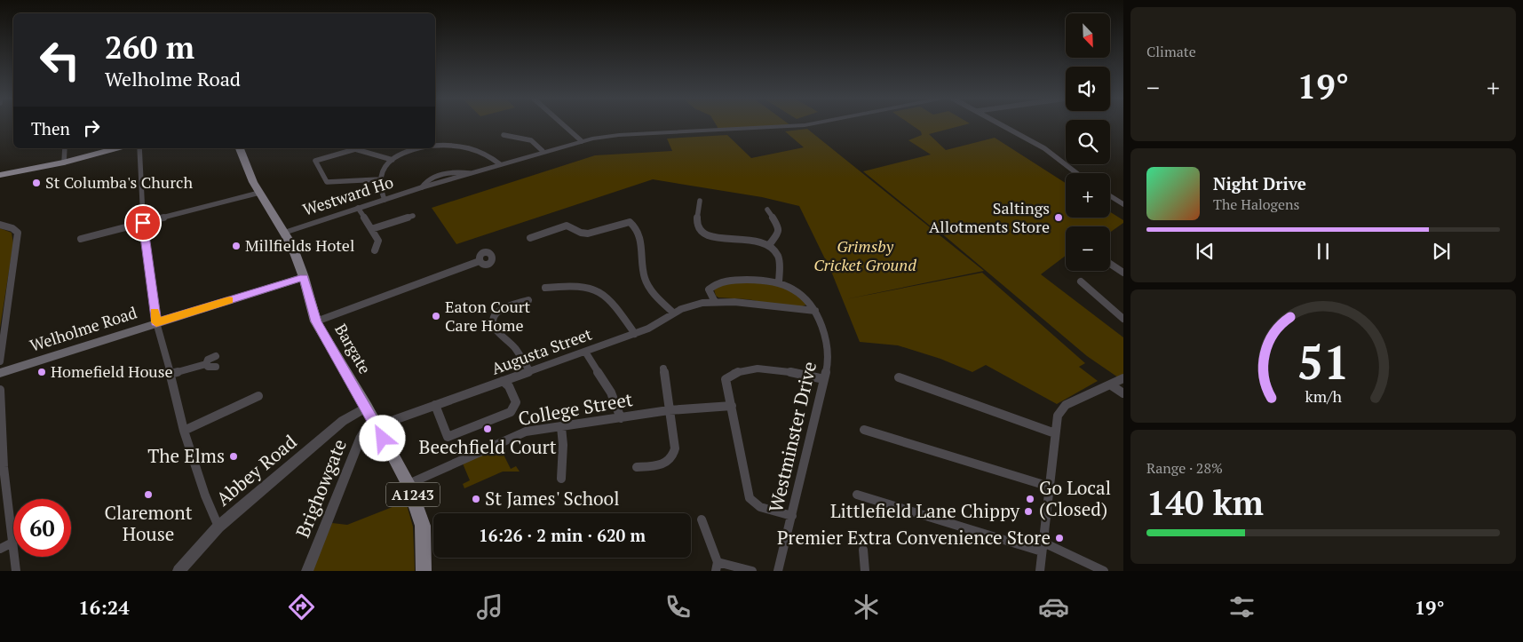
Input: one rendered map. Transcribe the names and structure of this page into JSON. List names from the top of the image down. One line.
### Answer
{"streets":{"main road":["Welholme Road","Bargate","A1243"],"street":["Westward Ho","Augusta Street","College Street","Westminster Drive","Abbey Road","Brighowgate"]},"crossings":[["Westward Ho","Bargate"],["Welholme Road","Bargate"],["Bargate","Augusta Street"],["Bargate","College Street"],["Bargate","Abbey Road"],["Bargate","Brighowgate"],["Augusta Street","Westminster Drive"],["Augusta Street","Brighowgate"]],"parks":["Grimsby Cricket Ground"],"places":["St Columba's Church","Saltings Allotments Store","Millfields Hotel","Eaton Court Care Home","Homefield House","Beechfield Court","The Elms","Claremont House","St James' School","Go Local (Closed)","Littlefield Lane Chippy","Premier Extra Convenience Store"],"north":"bottom right","page":{"tile":["Climate",["Range · 28%","140 km"]],"map_buttons":["+","−"],"turn":["260 m","Welholme Road"],"heat":["−","19°","+"],"then":"Then","song":["Night Drive","The Halogens"],"limit":"60","trip":"16:26 · 2 min · 620 m","tabs":["16:24","19°"],"gauge":["51","km/h"]}}
